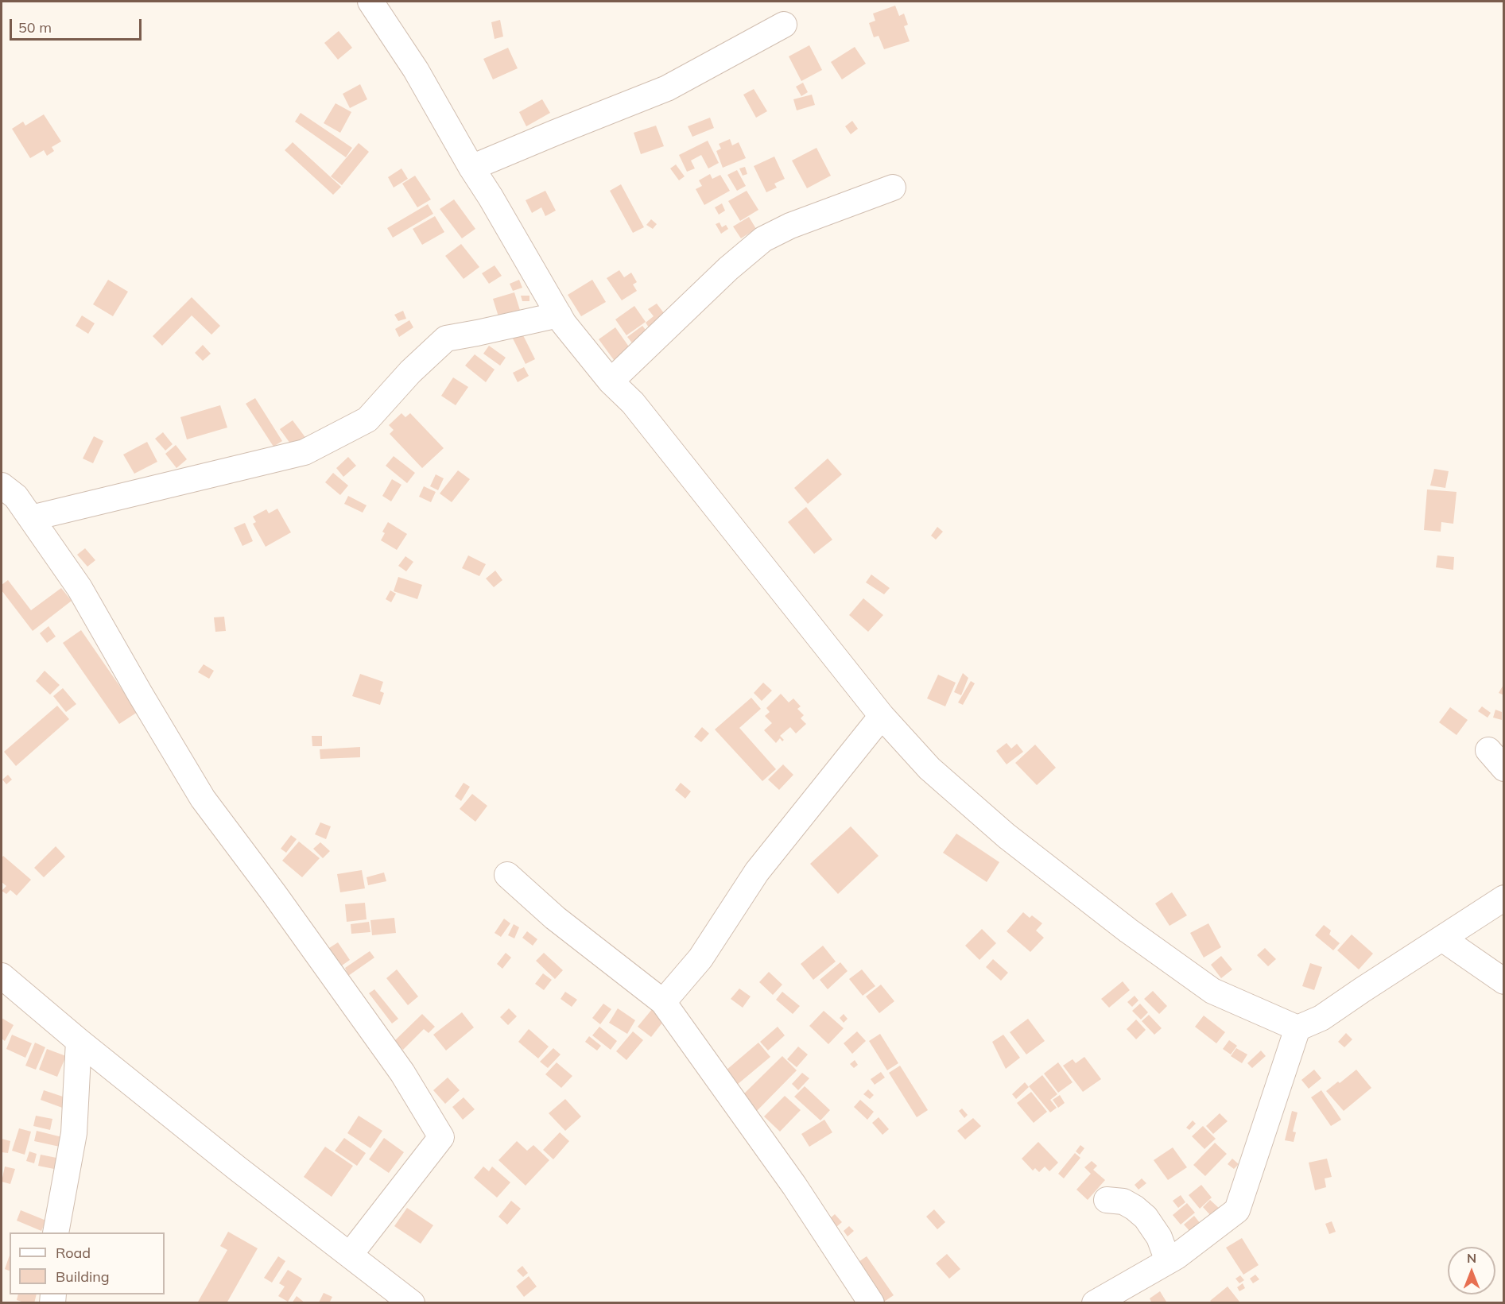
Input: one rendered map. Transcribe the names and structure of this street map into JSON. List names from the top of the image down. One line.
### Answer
{"legend":["Road","Building"],"scale_bar":"50 m","north":"top"}
